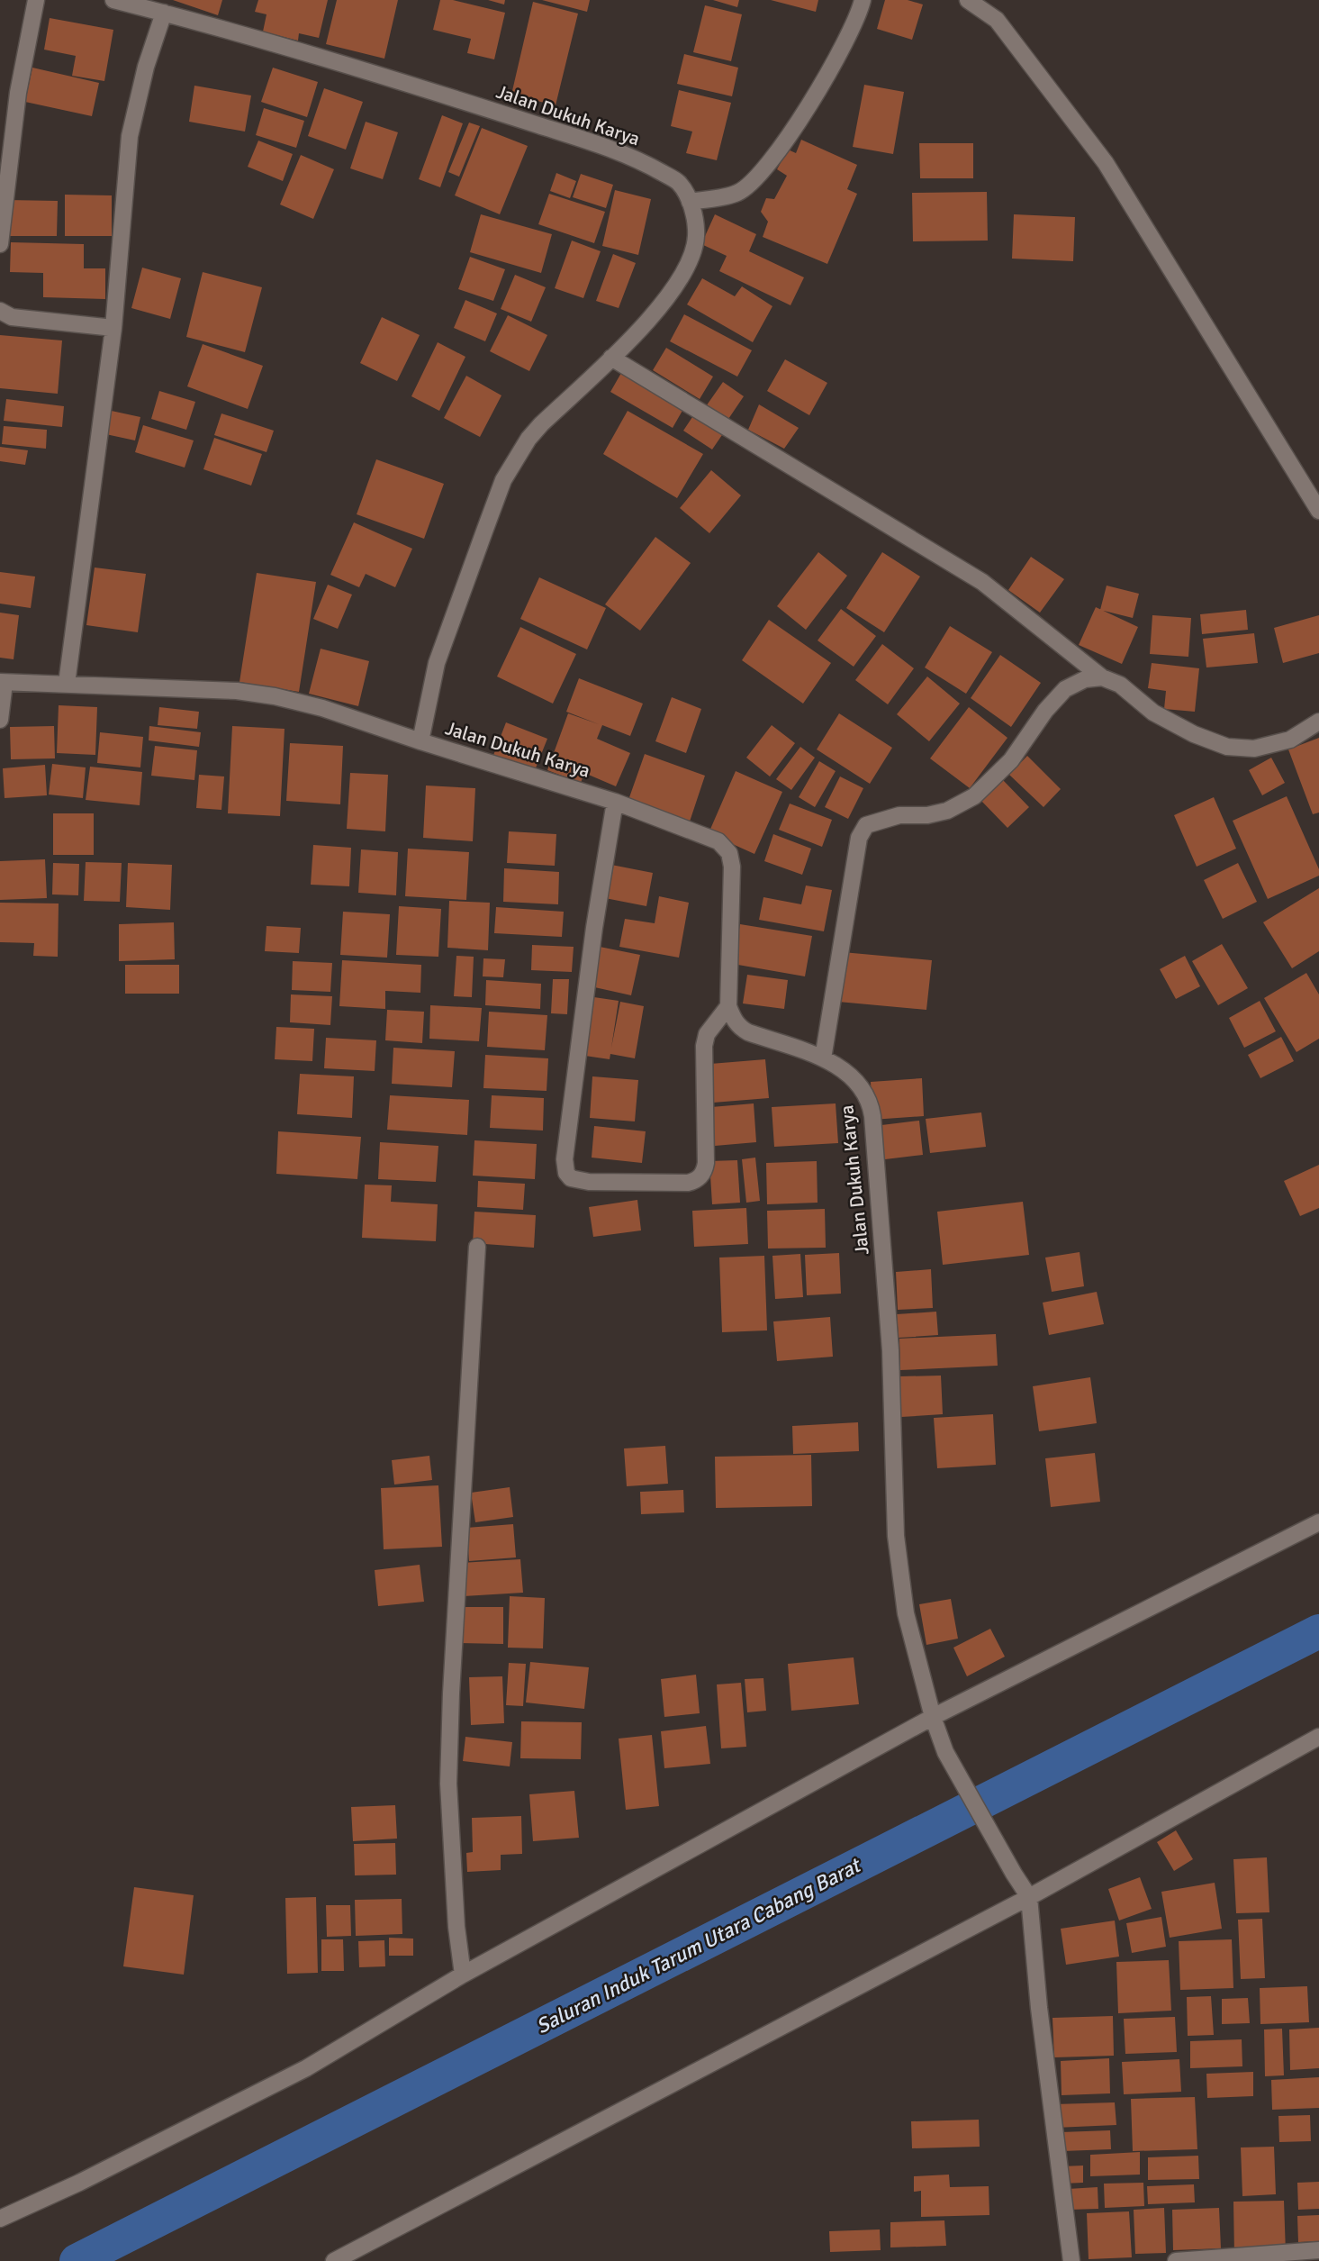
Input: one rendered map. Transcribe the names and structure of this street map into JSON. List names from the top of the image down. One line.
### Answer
{"streets":{"street":["Jalan Dukuh Karya"]},"water":["Saluran Induk Tarum Utara Cabang Barat"]}
